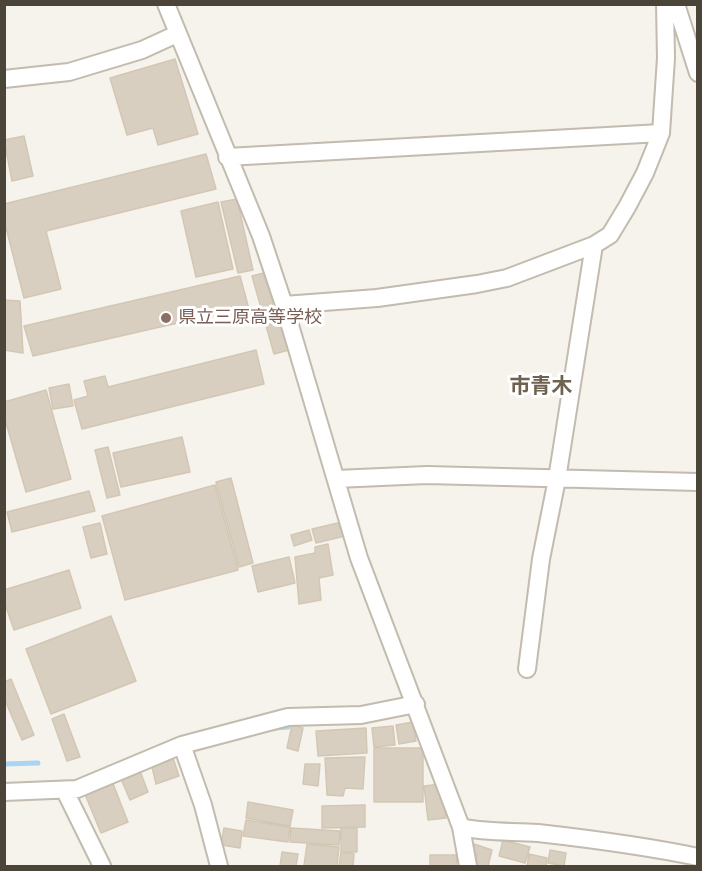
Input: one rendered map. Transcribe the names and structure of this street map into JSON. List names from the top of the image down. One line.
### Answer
{"districts":["市青木"],"places":["県立三原高等学校"]}
